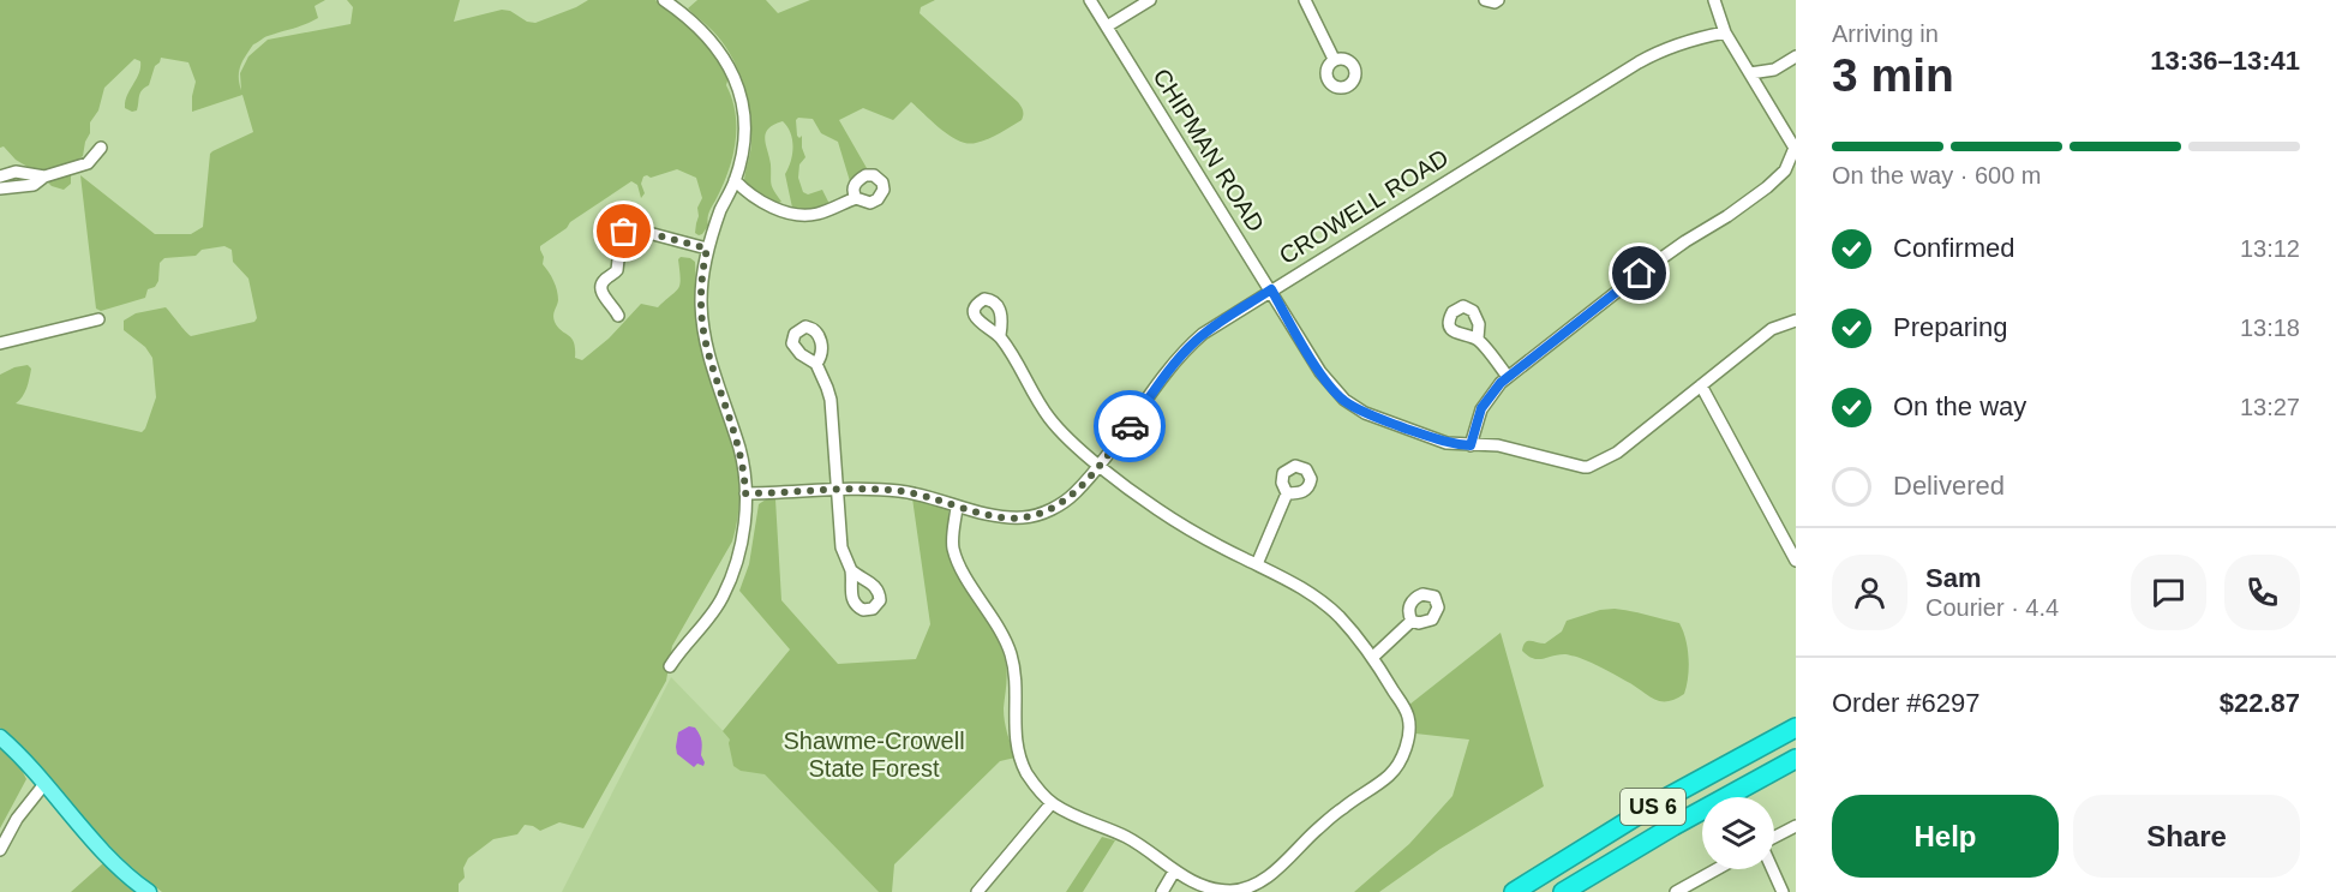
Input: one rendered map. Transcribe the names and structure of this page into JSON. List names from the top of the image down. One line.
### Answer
{"streets":{"highway":["US 6"],"street":["CHIPMAN ROAD","CROWELL ROAD"]},"crossings":[["CHIPMAN ROAD","CROWELL ROAD"]],"parks":["Shawme-Crowell State Forest"],"page":{"heading":["3 min","Arriving in","13:36–13:41"],"panel":["Sam","Courier · 4.4","Order #6297","$22.87"],"bar":"On the way · 600 m","list":[["Confirmed","13:12"],["Preparing","13:18"],["On the way","13:27"],"Delivered"],"buttons":["Help","Share"]}}
